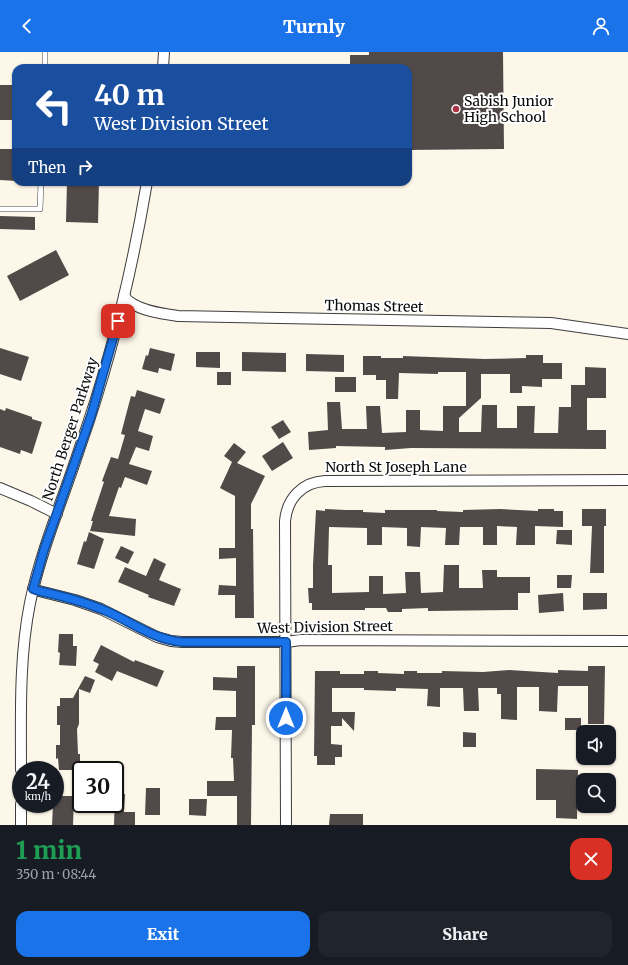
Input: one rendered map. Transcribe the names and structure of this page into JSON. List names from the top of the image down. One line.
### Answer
{"streets":{"street":["Thomas Street","North Berger Parkway","North St Joseph Lane","West Division Street"]},"crossings":[["Thomas Street","North Berger Parkway"],["North Berger Parkway","West Division Street"],["North St Joseph Lane","West Division Street"]],"places":["Sabish Junior High School"],"page":{"header":"Turnly","turn":["40 m","West Division Street"],"then":"Then","speed":"24 km/h","limit":"30","heading":["1 min","350 m · 08:44"],"buttons":["Exit","Share"]}}
